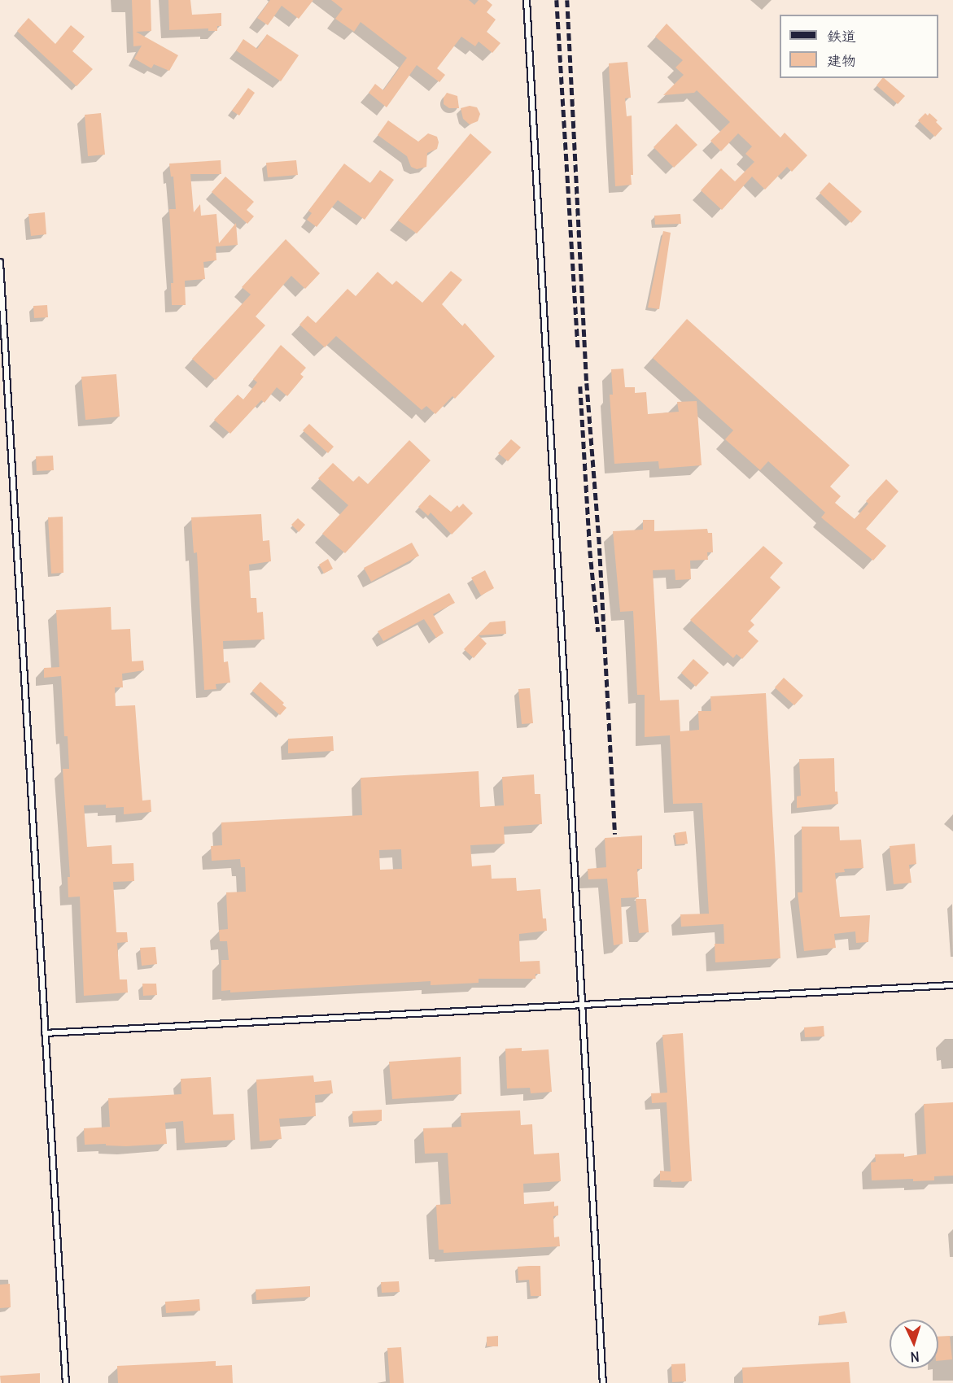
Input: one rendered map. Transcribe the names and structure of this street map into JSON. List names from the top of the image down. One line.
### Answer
{"legend":["鉄道","建物"],"north":"bottom"}
